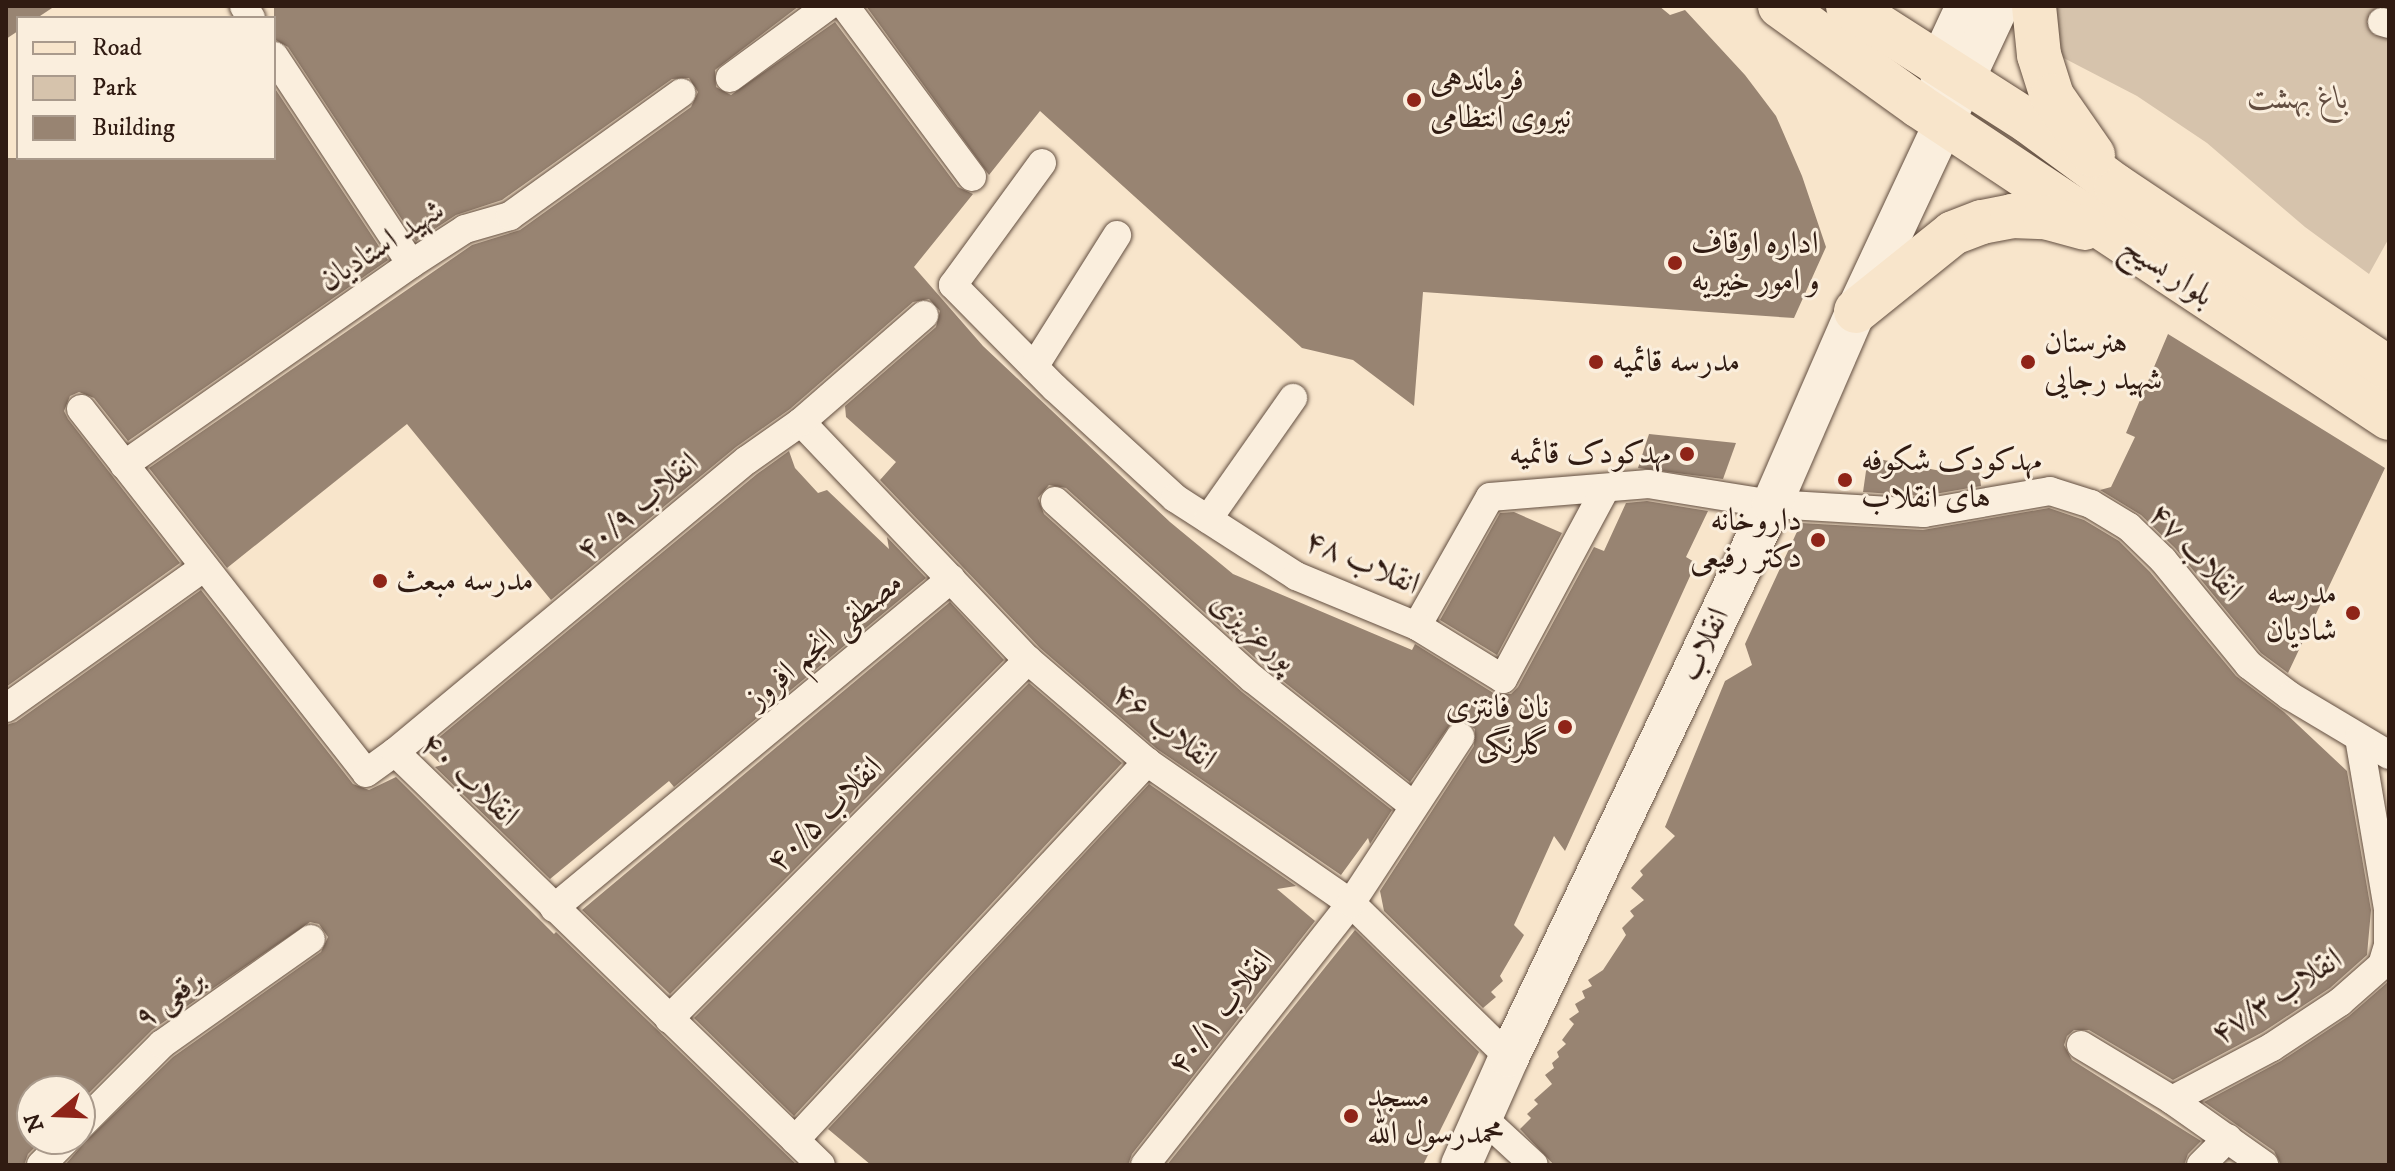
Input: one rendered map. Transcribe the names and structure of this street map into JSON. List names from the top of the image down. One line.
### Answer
{"streets":{"main road":["بلوار بسیج","انقلاب"],"street":["شهید استادیان","انقلاب ۴۰/۹","انقلاب ۴۷","انقلاب ۴۸","پورعزیزی","مصطفی انجم افروز","انقلاب ۴۶","انقلاب ۴۰","انقلاب ۴۰/۵","انقلاب ۴۷/۳","برقعی ۹","انقلاب ۴۰/۱"]},"crossings":[["شهید استادیان","انقلاب ۴۰"],["بلوار بسیج","انقلاب"],["انقلاب ۴۰/۹","انقلاب ۴۶"],["انقلاب ۴۰/۹","انقلاب ۴۰"],["انقلاب ۴۷","انقلاب ۴۸"],["انقلاب ۴۷","انقلاب"],["انقلاب ۴۷","انقلاب ۴۷/۳"],["انقلاب ۴۸","انقلاب"],["مصطفی انجم افروز","انقلاب ۴۶"],["مصطفی انجم افروز","انقلاب ۴۰"],["انقلاب","انقلاب ۴۶"],["انقلاب ۴۶","انقلاب ۴۰/۵"],["انقلاب ۴۶","انقلاب ۴۰/۱"],["انقلاب ۴۰","انقلاب ۴۰/۵"]],"parks":["باغ بهشت"],"places":["فرماندهی نیروی انتظامی","اداره اوقاف و امور خیریه","مدرسه قائمیه","هنرستان شهید رجایی","مهدکودک قائمیه","مهدکودک شکوفه های انقلاب","داروخانه دکتر رفیعی","مدرسه مبعث","مدرسه شادیان","نان فانتزی گلرنگی","مسجد محمدرسول الله"],"legend":["Road","Park","Building"],"north":"left"}
